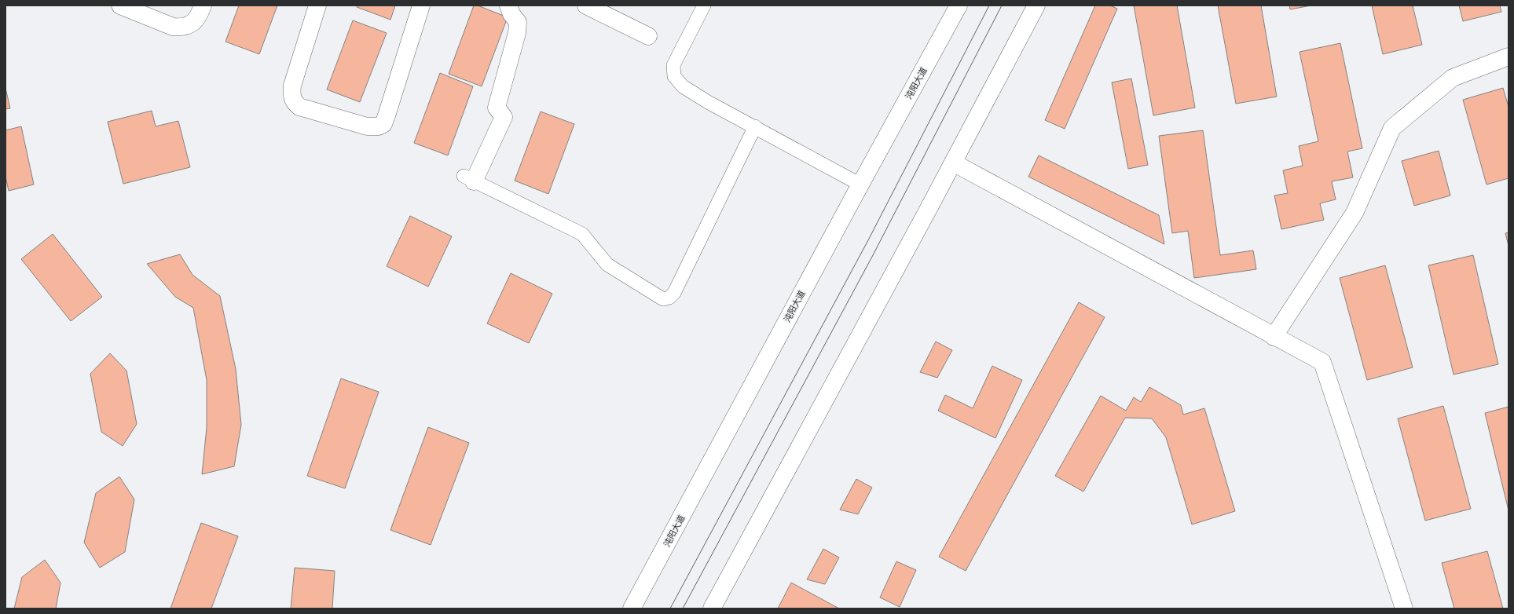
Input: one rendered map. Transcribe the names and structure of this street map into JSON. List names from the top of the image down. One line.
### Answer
{"streets":{"street":["沌阳大道"]}}
